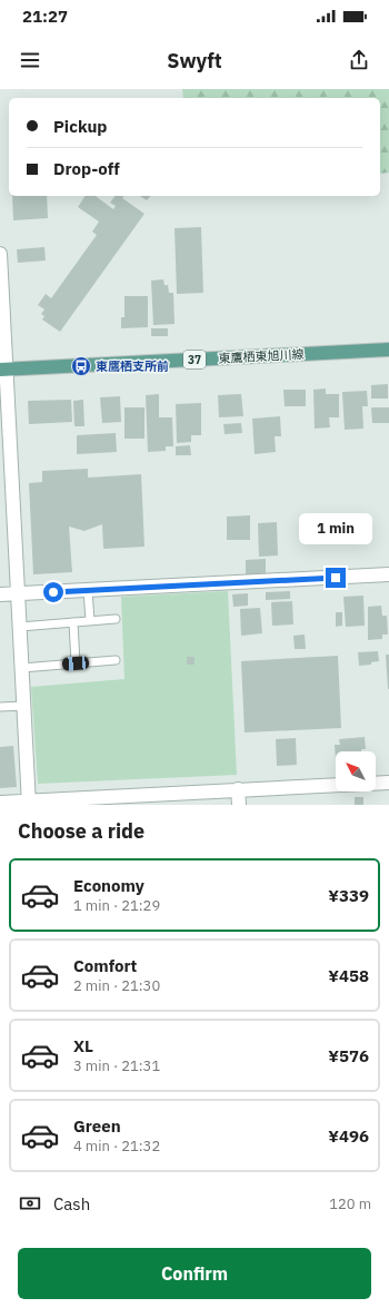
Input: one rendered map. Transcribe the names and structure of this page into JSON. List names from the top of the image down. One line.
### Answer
{"streets":{"main road":["東鷹栖東旭川線","37"]},"places":{"bus stop":["東鷹栖支所前"]},"north":"top left","page":{"status":"21:27","header":"Swyft","banner":["Pickup","Drop-off"],"bubble":"1 min","heading":"Choose a ride","list":[{"name":"Economy","note":"1 min · 21:29","value":"¥339"},{"name":"Comfort","note":"2 min · 21:30","value":"¥458"},{"name":"XL","note":"3 min · 21:31","value":"¥576"},{"name":"Green","note":"4 min · 21:32","value":"¥496"}],"pay":["Cash","120 m"],"buttons":"Confirm"}}
